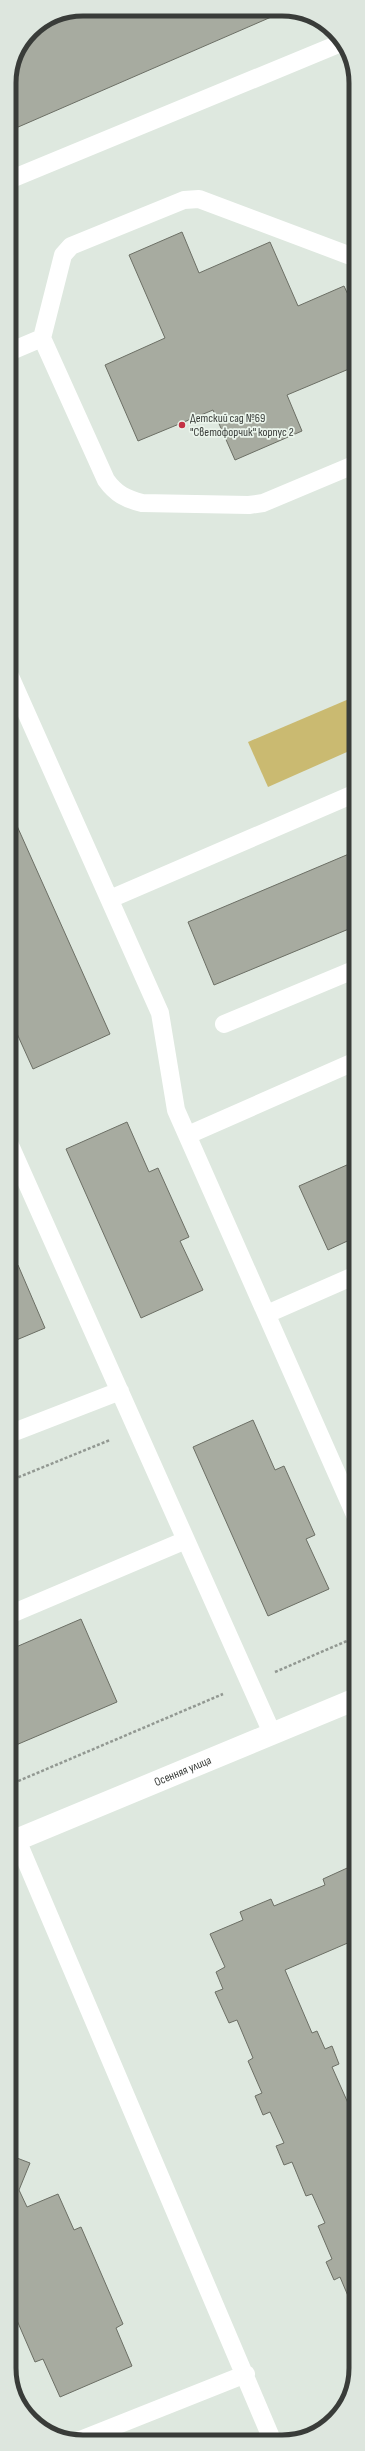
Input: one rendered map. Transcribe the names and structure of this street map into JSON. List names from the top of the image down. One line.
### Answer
{"streets":{"street":["Осенняя улица"]},"places":["Детский сад №69 \"Светофорчик\" корпус 2"]}
